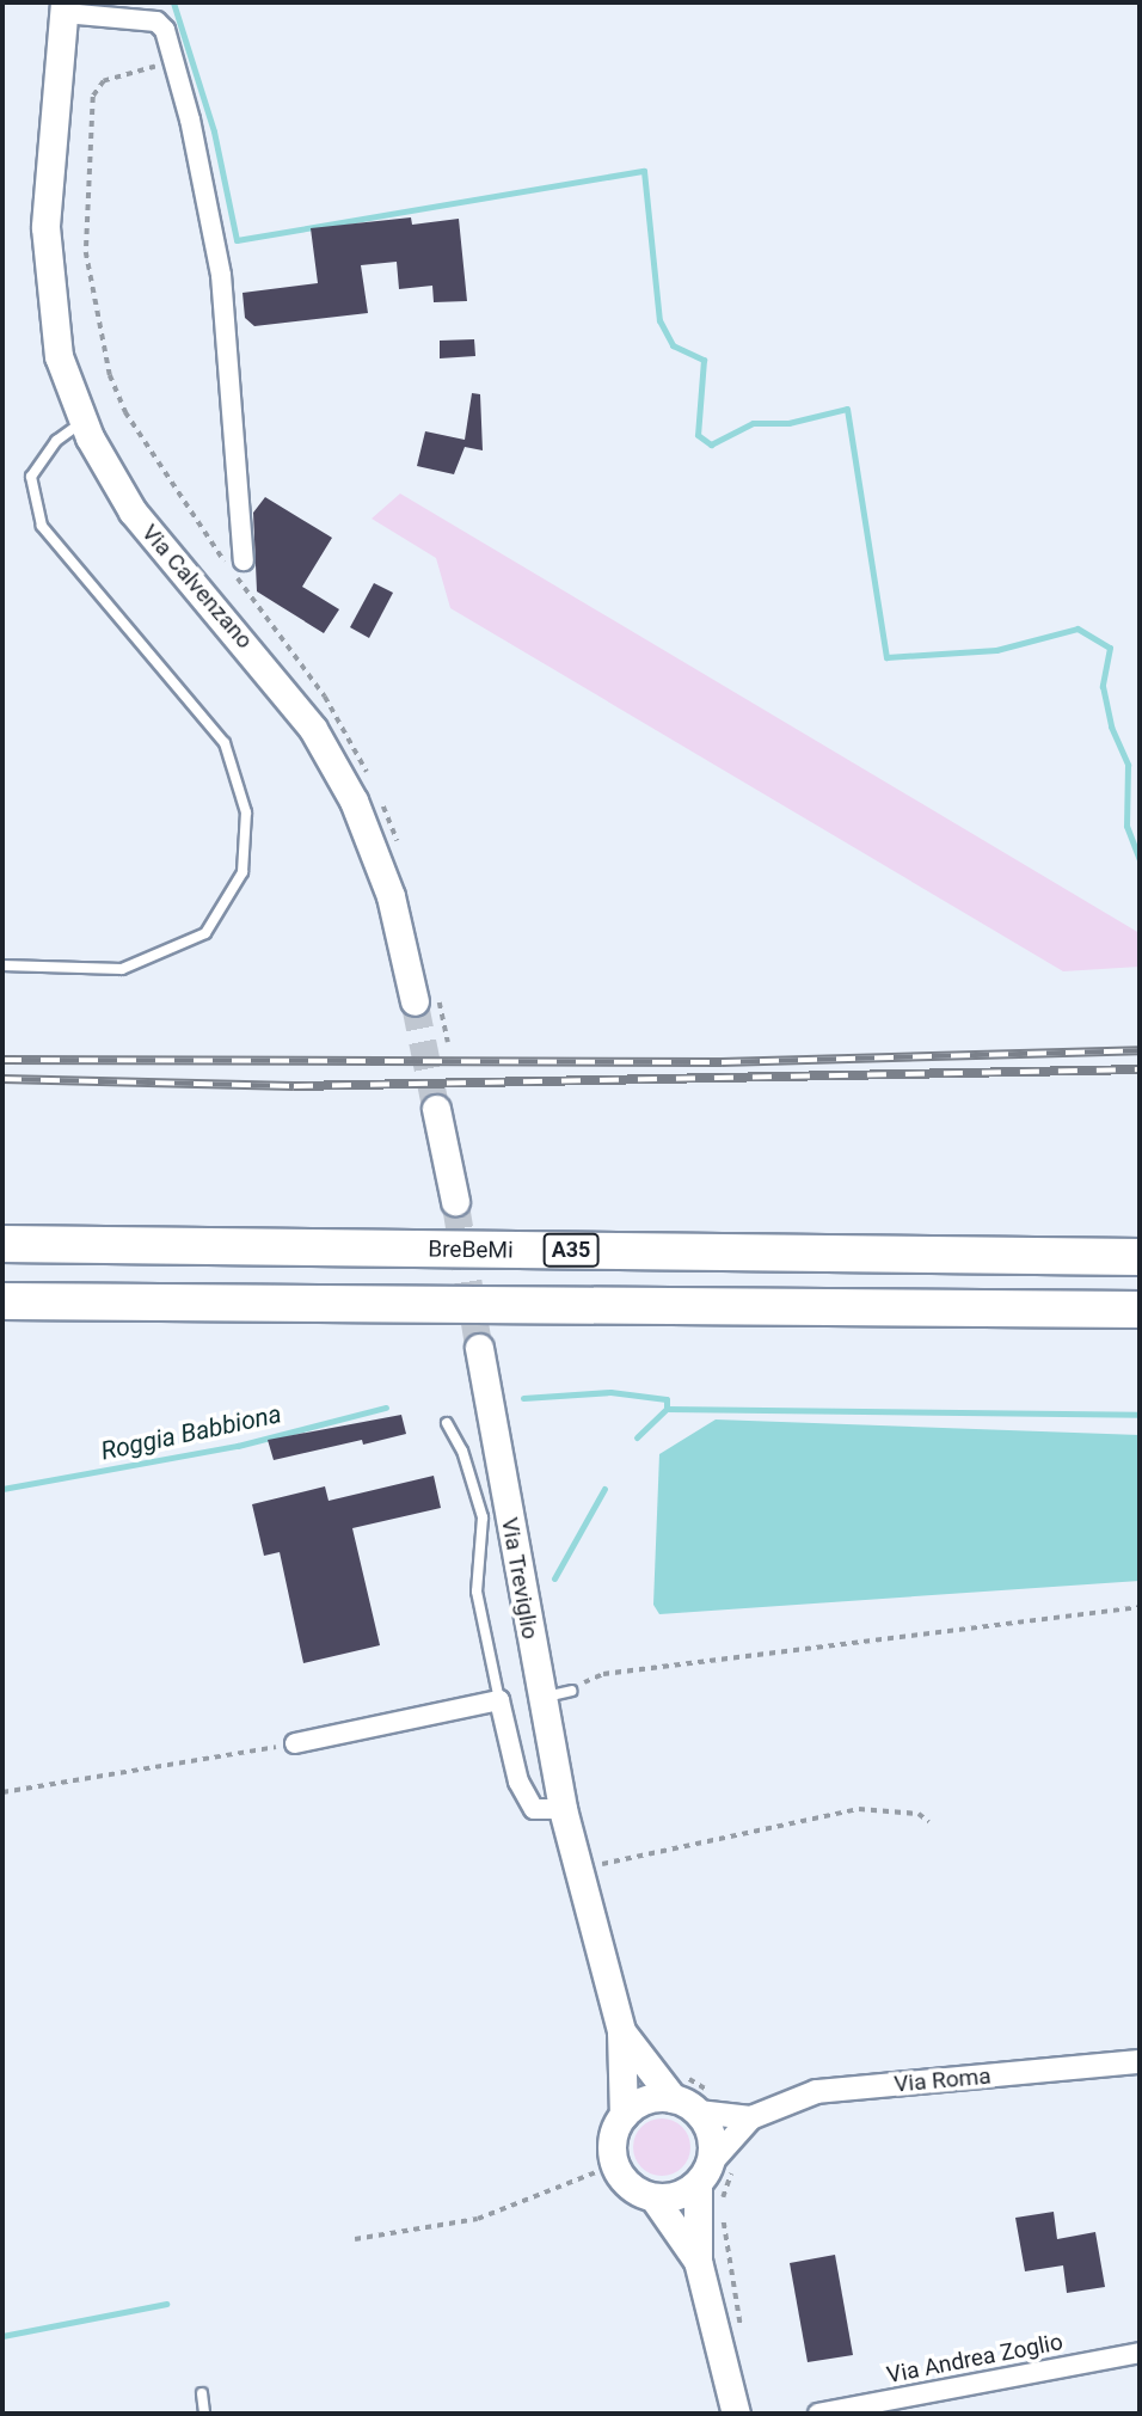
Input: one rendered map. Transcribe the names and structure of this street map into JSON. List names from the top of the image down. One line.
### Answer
{"streets":{"highway":["BreBeMi","A35"],"main road":["Via Calvenzano","Via Treviglio"],"street":["Via Roma","Via Andrea Zoglio"]},"crossings":[["Via Treviglio","Via Roma"]],"water":["Roggia Babbiona"]}
